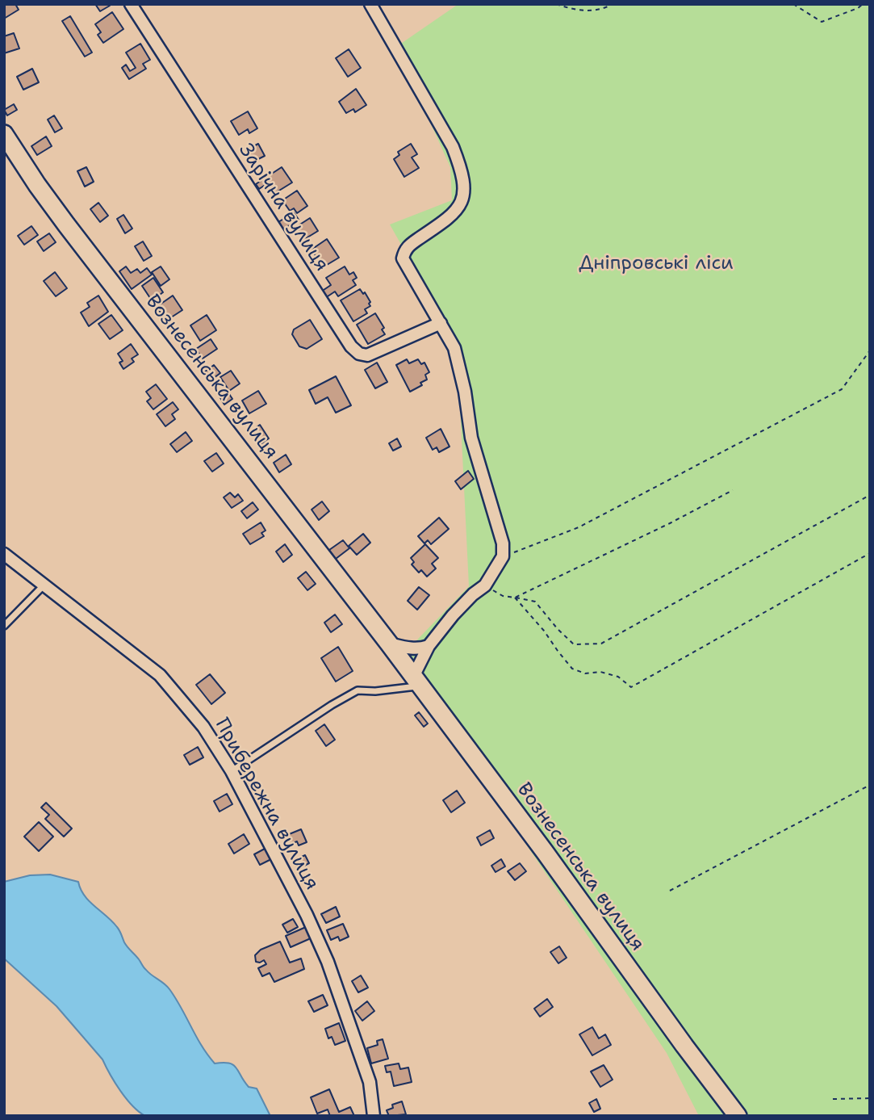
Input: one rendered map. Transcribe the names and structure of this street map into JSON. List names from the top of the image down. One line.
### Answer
{"streets":{"main road":["Вознесенська вулиця"],"street":["Зарічна вулиця","Прибережна вулиця"]},"parks":["Дніпровські ліси"]}
